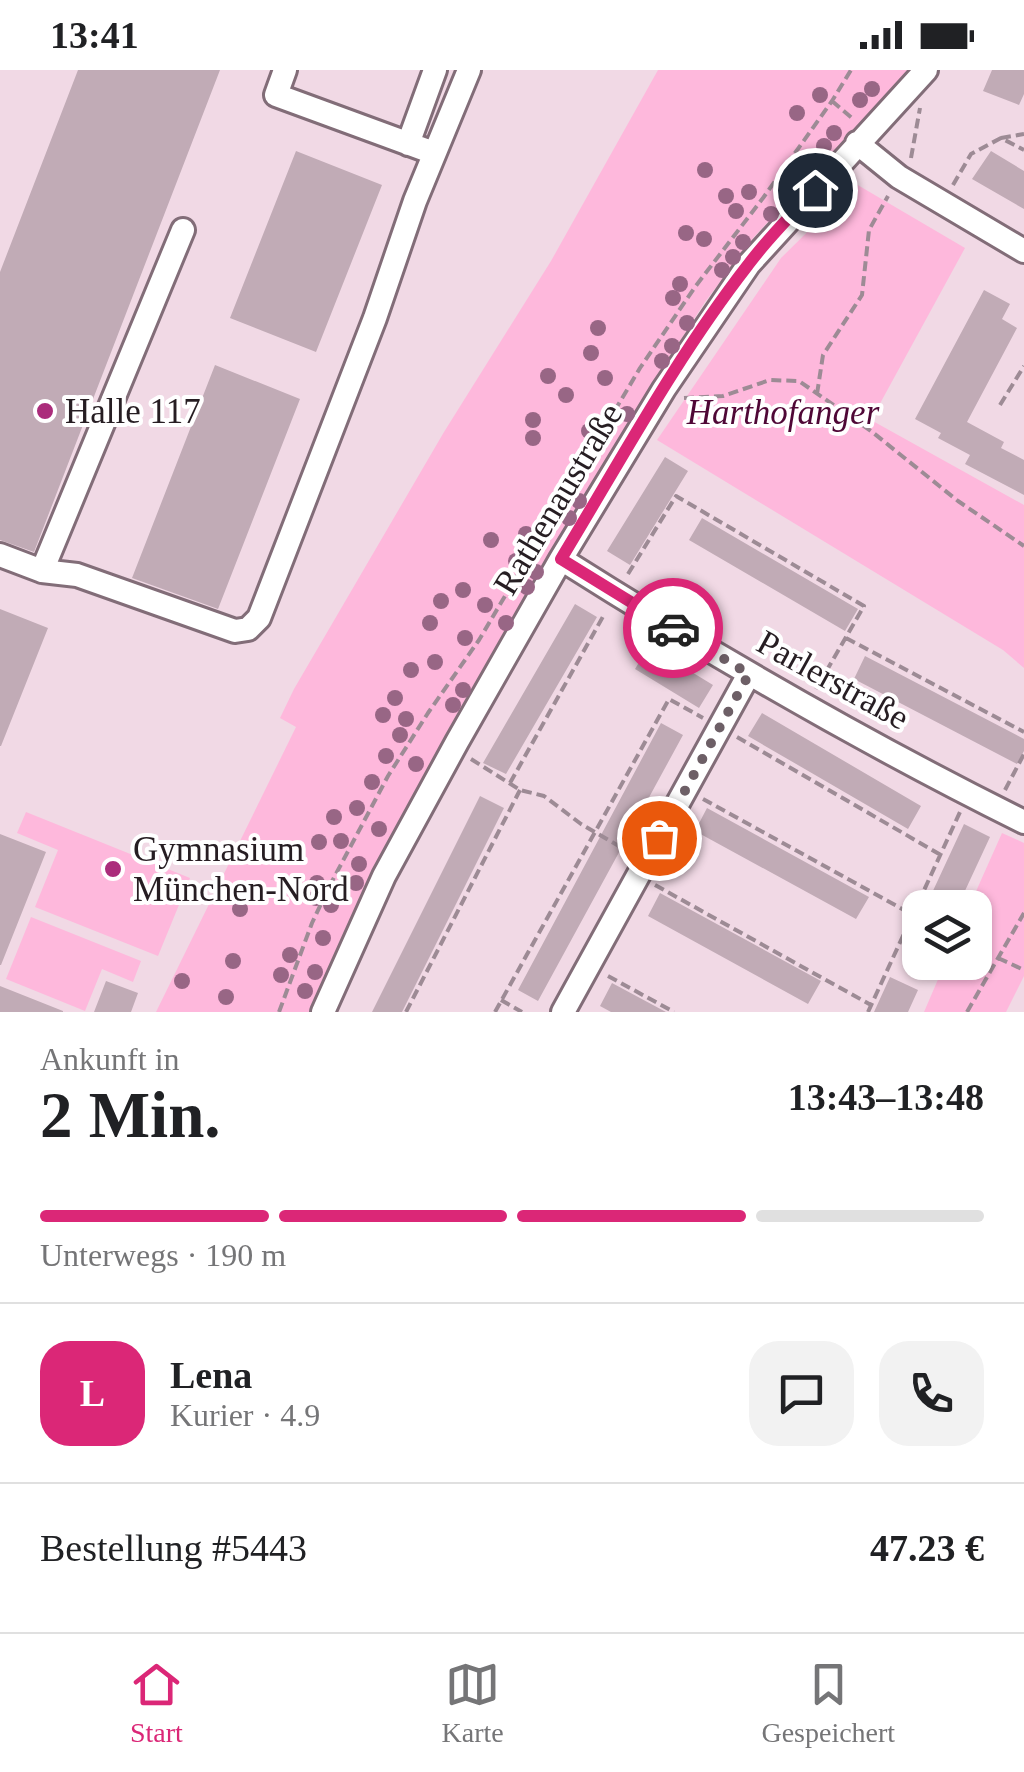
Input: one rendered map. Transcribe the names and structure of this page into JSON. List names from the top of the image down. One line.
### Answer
{"streets":{"street":["Rathenaustraße","Parlerstraße"]},"crossings":[["Rathenaustraße","Parlerstraße"]],"parks":["Harthofanger"],"places":["Halle 117","Gymnasium München-Nord"],"page":{"status":"13:41","heading":["2 Min.","Ankunft in","13:43–13:48"],"panel":["Lena","Kurier · 4.9","Bestellung #5443","47.23 €"],"bar":"Unterwegs · 190 m","round":"L","tabs":["Start","Karte","Gespeichert"]}}
